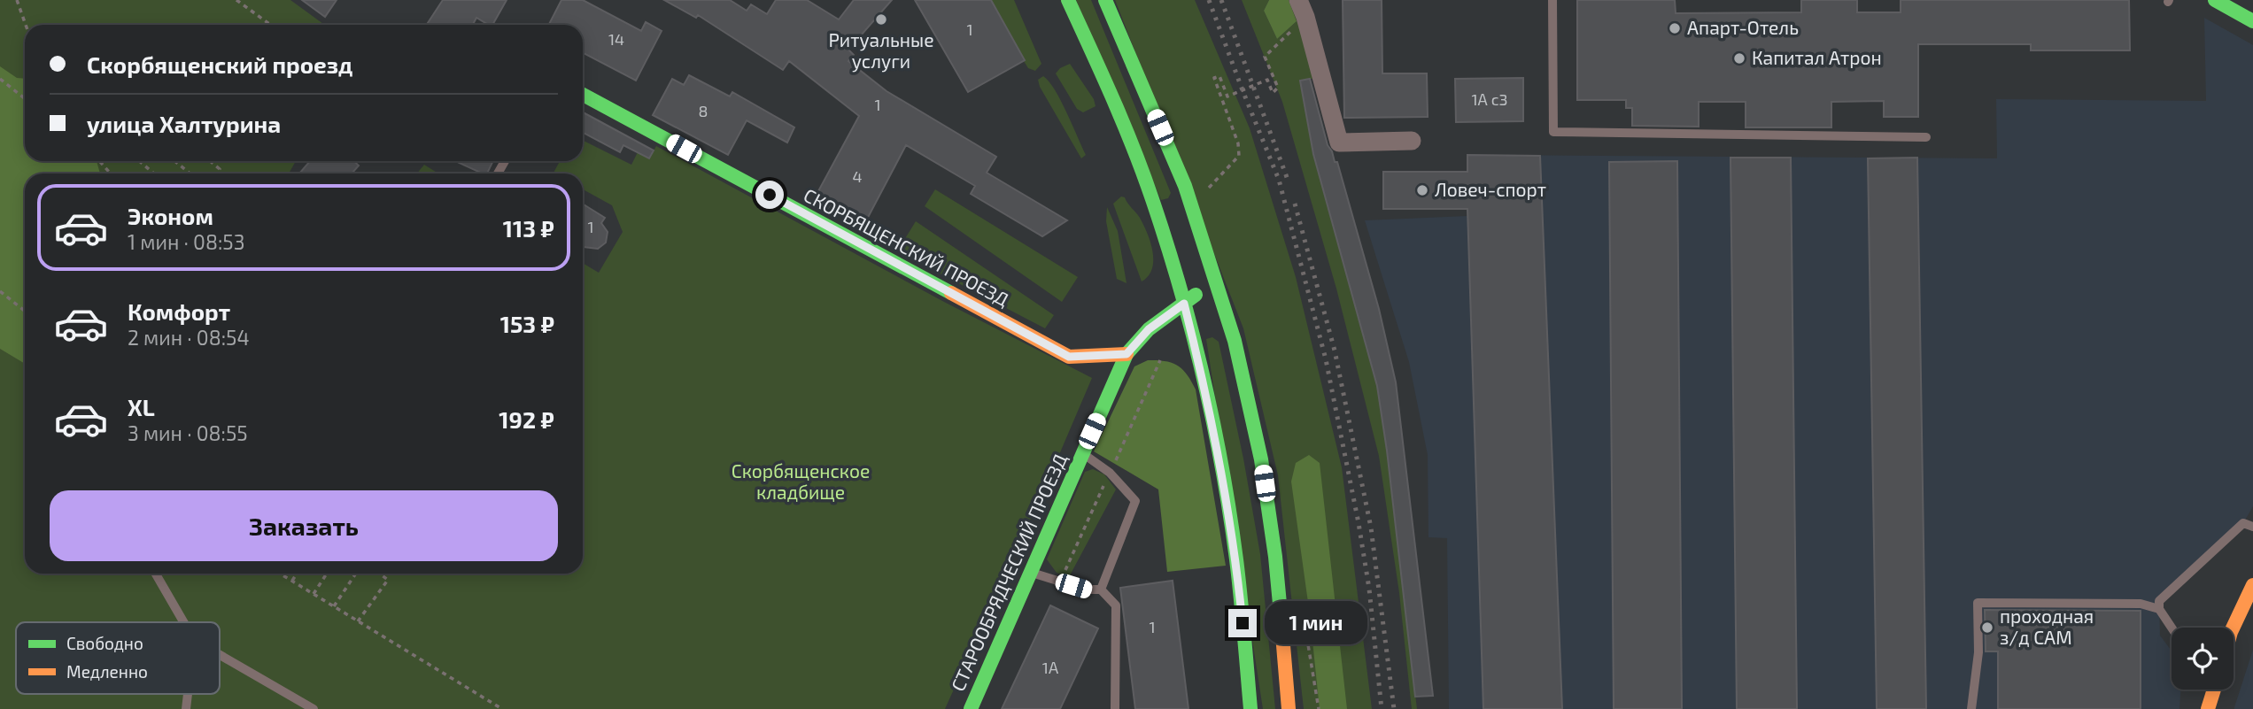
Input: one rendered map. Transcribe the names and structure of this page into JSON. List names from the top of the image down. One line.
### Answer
{"streets":{"main road":["СКОРБЯЩЕНСКИЙ ПРОЕЗД","СТАРООБРЯДЧЕСКИЙ ПРОЕЗД"]},"crossings":[["СКОРБЯЩЕНСКИЙ ПРОЕЗД","СТАРООБРЯДЧЕСКИЙ ПРОЕЗД"]],"parks":["Скорбященское кладбище"],"places":["Ритуальные услуги","Апарт-Отель","Капитал Атрон","Ловеч-спорт","проходная з/д САМ"],"house_numbers":["1","14","1А с3","1","8","4","1","1","1А"],"legend":["Свободно","Медленно"],"page":{"banner":["Скорбященский проезд","улица Халтурина"],"list":[{"name":"Эконом","note":"1 мин · 08:53","value":"113 ₽"},{"name":"Комфорт","note":"2 мин · 08:54","value":"153 ₽"},{"name":"XL","note":"3 мин · 08:55","value":"192 ₽"}],"buttons":"Заказать","bubble":"1 мин"}}
